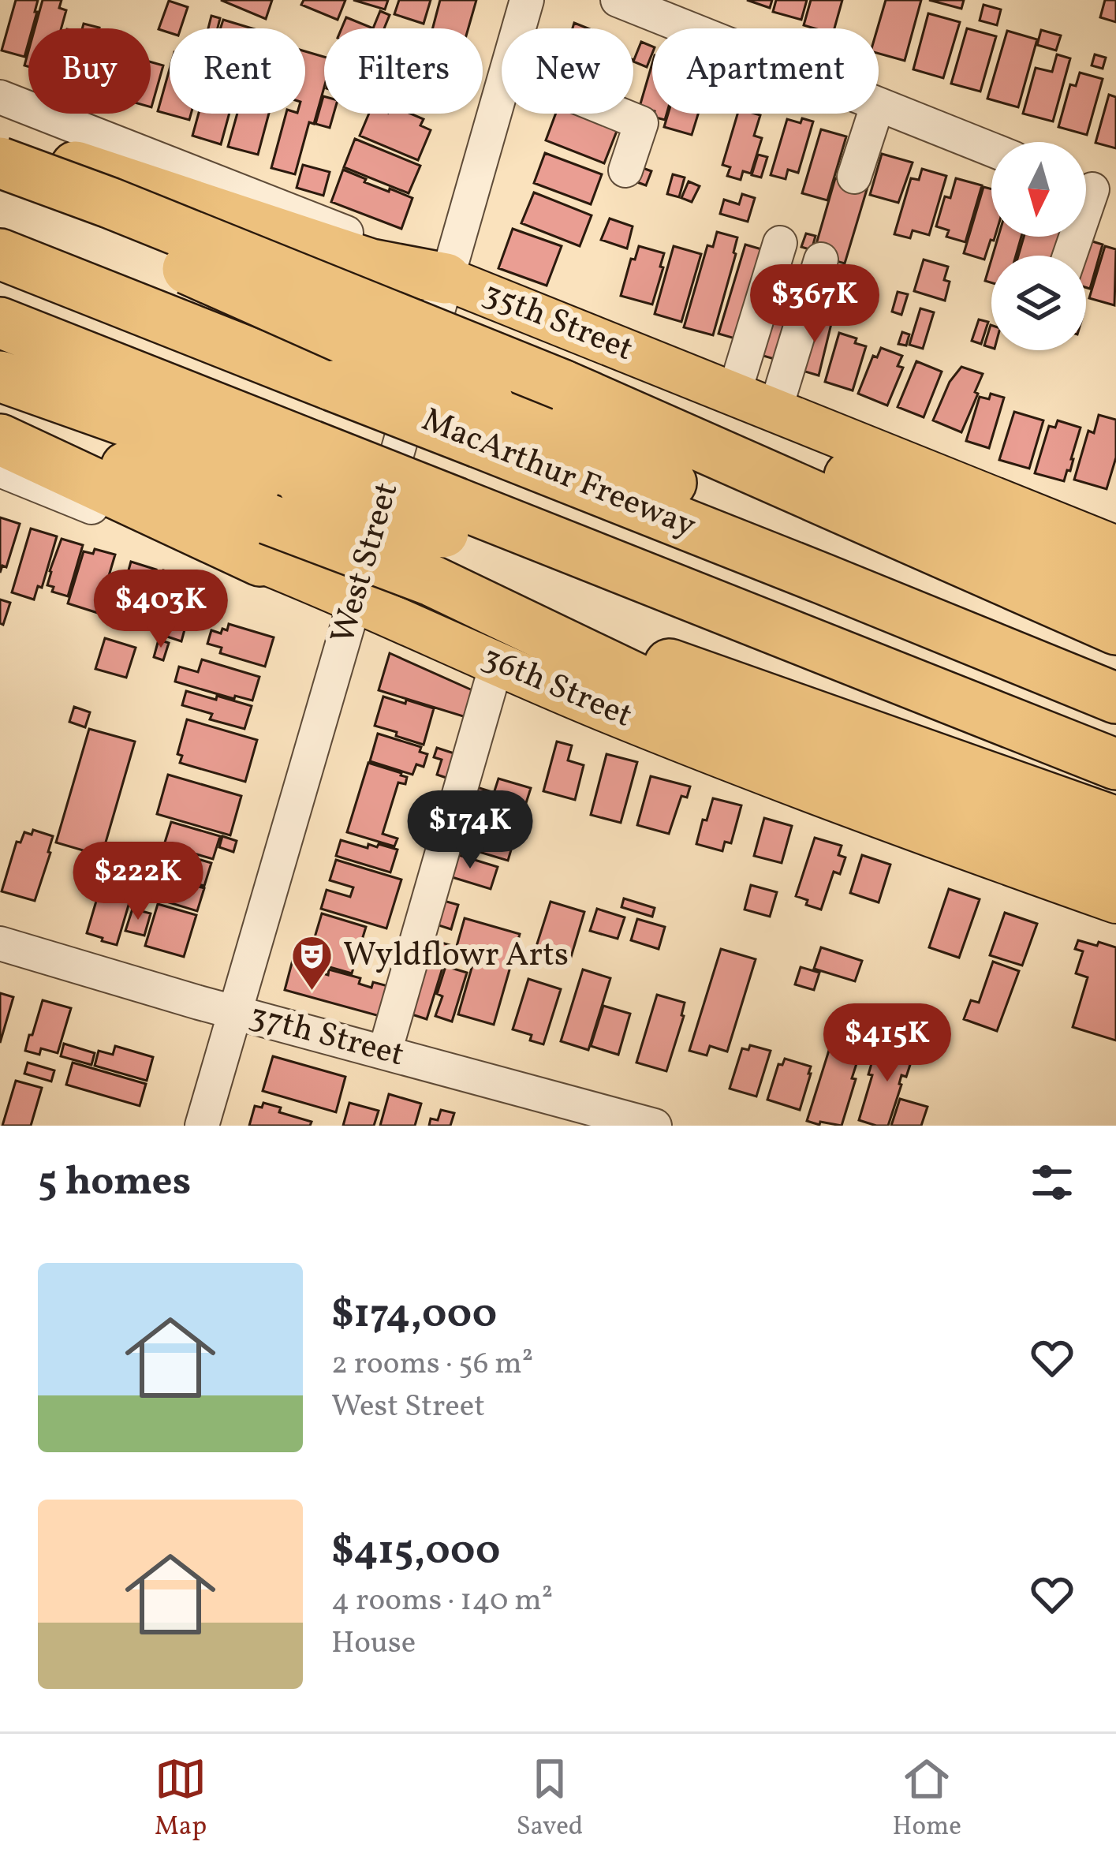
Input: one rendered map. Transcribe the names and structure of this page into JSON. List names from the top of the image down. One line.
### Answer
{"streets":{"highway":["MacArthur Freeway"],"main road":["35th Street","36th Street"],"street":["West Street","37th Street"]},"crossings":[["35th Street","West Street"],["West Street","36th Street"],["West Street","37th Street"]],"places":{"theatre":["Wyldflowr Arts"]},"north":"bottom","page":{"chip":["Buy","Rent","Filters","New","Apartment"],"price":["$367K","$403K","$174K","$222K","$415K"],"heading":"5 homes","list":[{"name":"$174,000","note":"2 rooms · 56 m² · West Street"},{"name":"$415,000","note":"4 rooms · 140 m² · House"}],"tabs":["Map","Saved","Home"]}}
